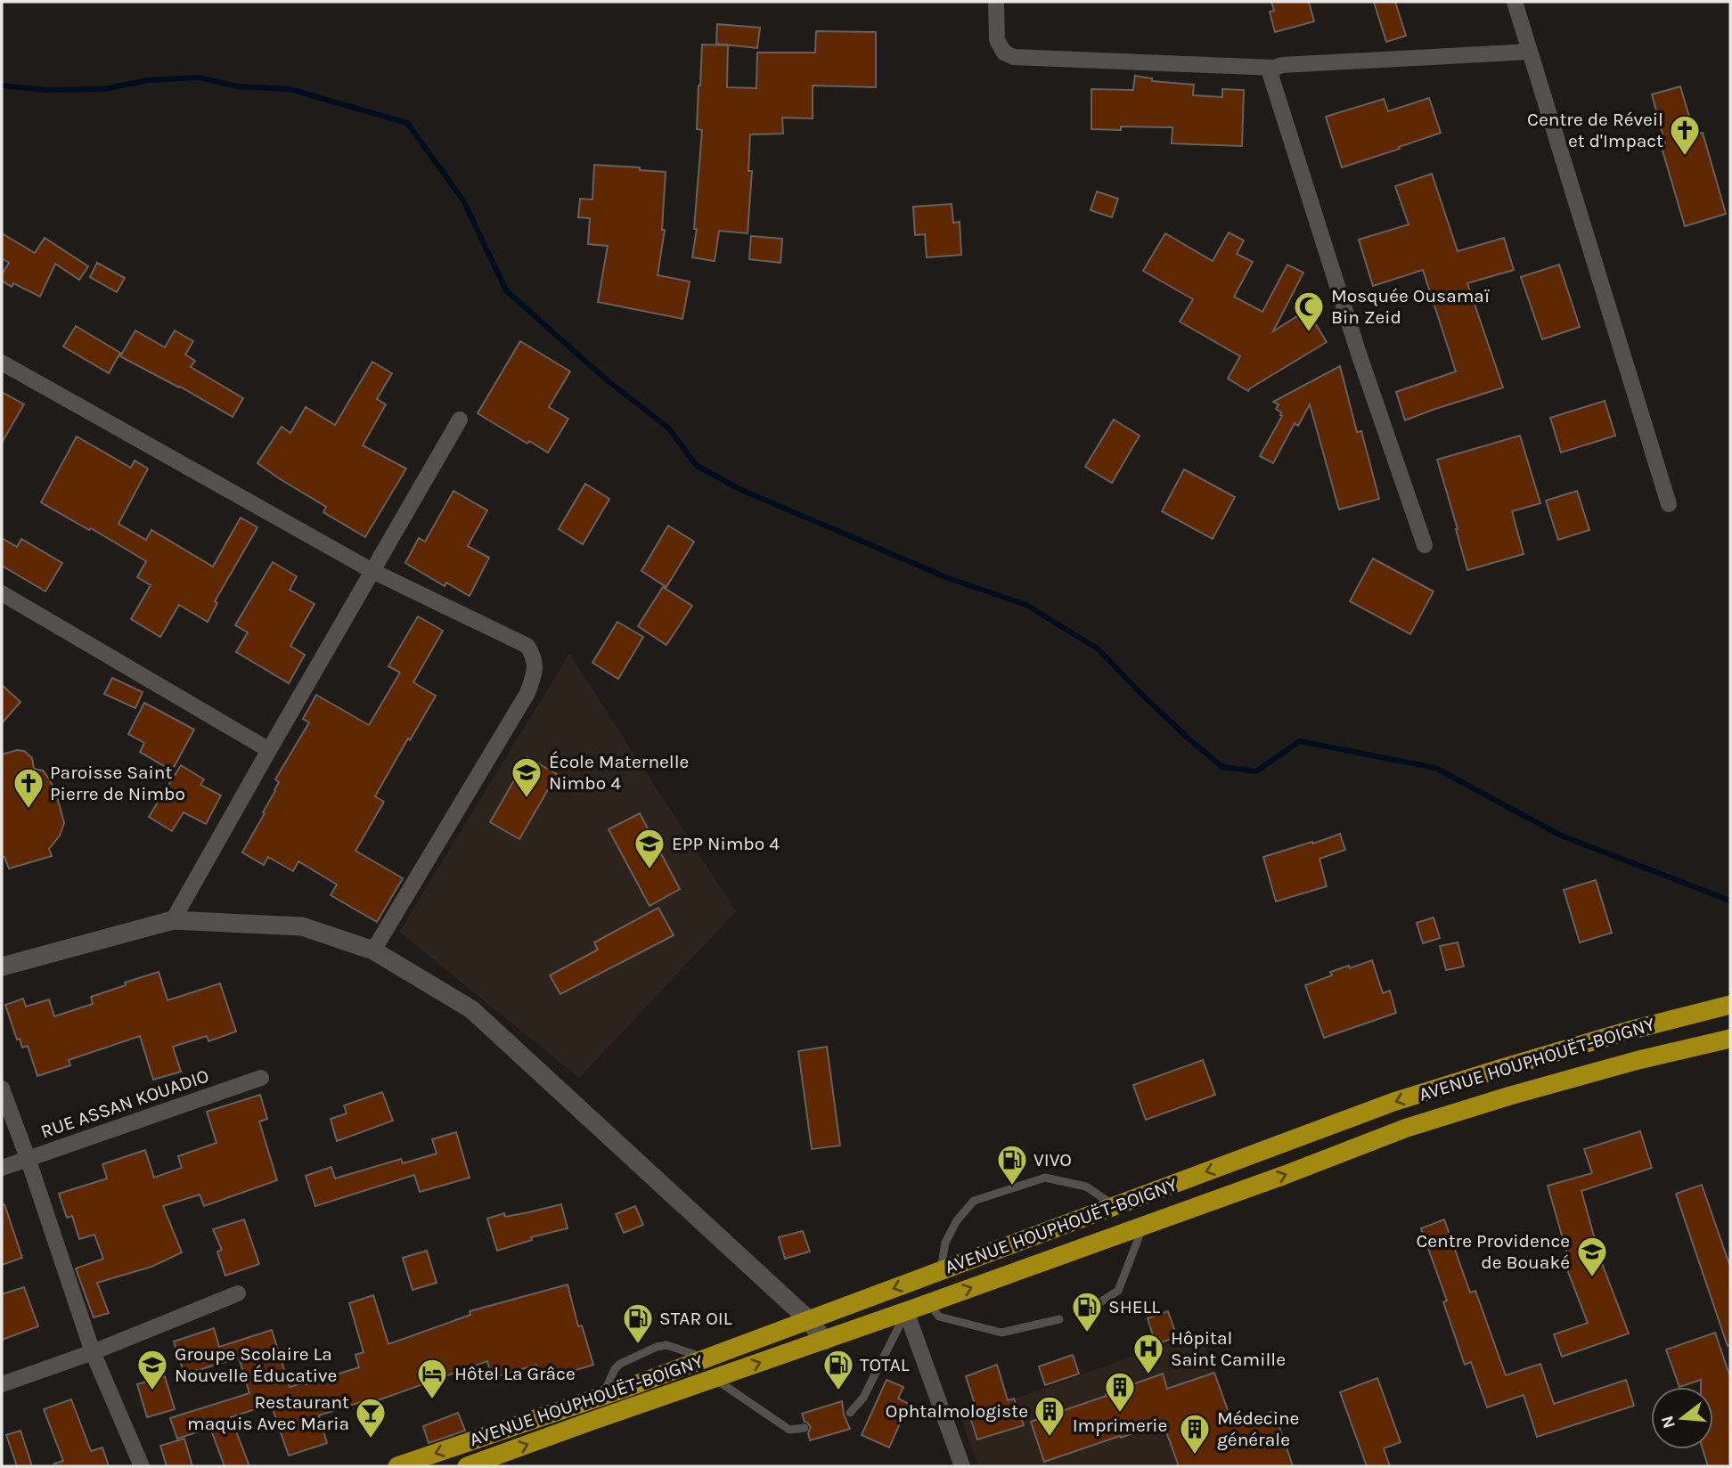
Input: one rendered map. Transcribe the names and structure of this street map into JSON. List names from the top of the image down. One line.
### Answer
{"streets":{"highway":["AVENUE HOUPHOUËT-BOIGNY"],"street":["RUE ASSAN KOUADIO"]},"places":{"church":["Centre de Réveil et d'Impact","Paroisse Saint Pierre de Nimbo"],"mosque":["Mosquée Ousamaï Bin Zeid"],"school or university":["École Maternelle Nimbo 4","EPP Nimbo 4","Centre Providence de Bouaké","Groupe Scolaire La Nouvelle Éducative"],"fuel station":["VIVO","SHELL","STAR OIL","TOTAL"],"hospital":["Hôpital Saint Camille"],"hotel":["Hôtel La Grâce"],"building":["Imprimerie","Ophtalmologiste","Médecine générale"],"bar":["Restaurant maquis Avec Maria"]},"north":"left"}
